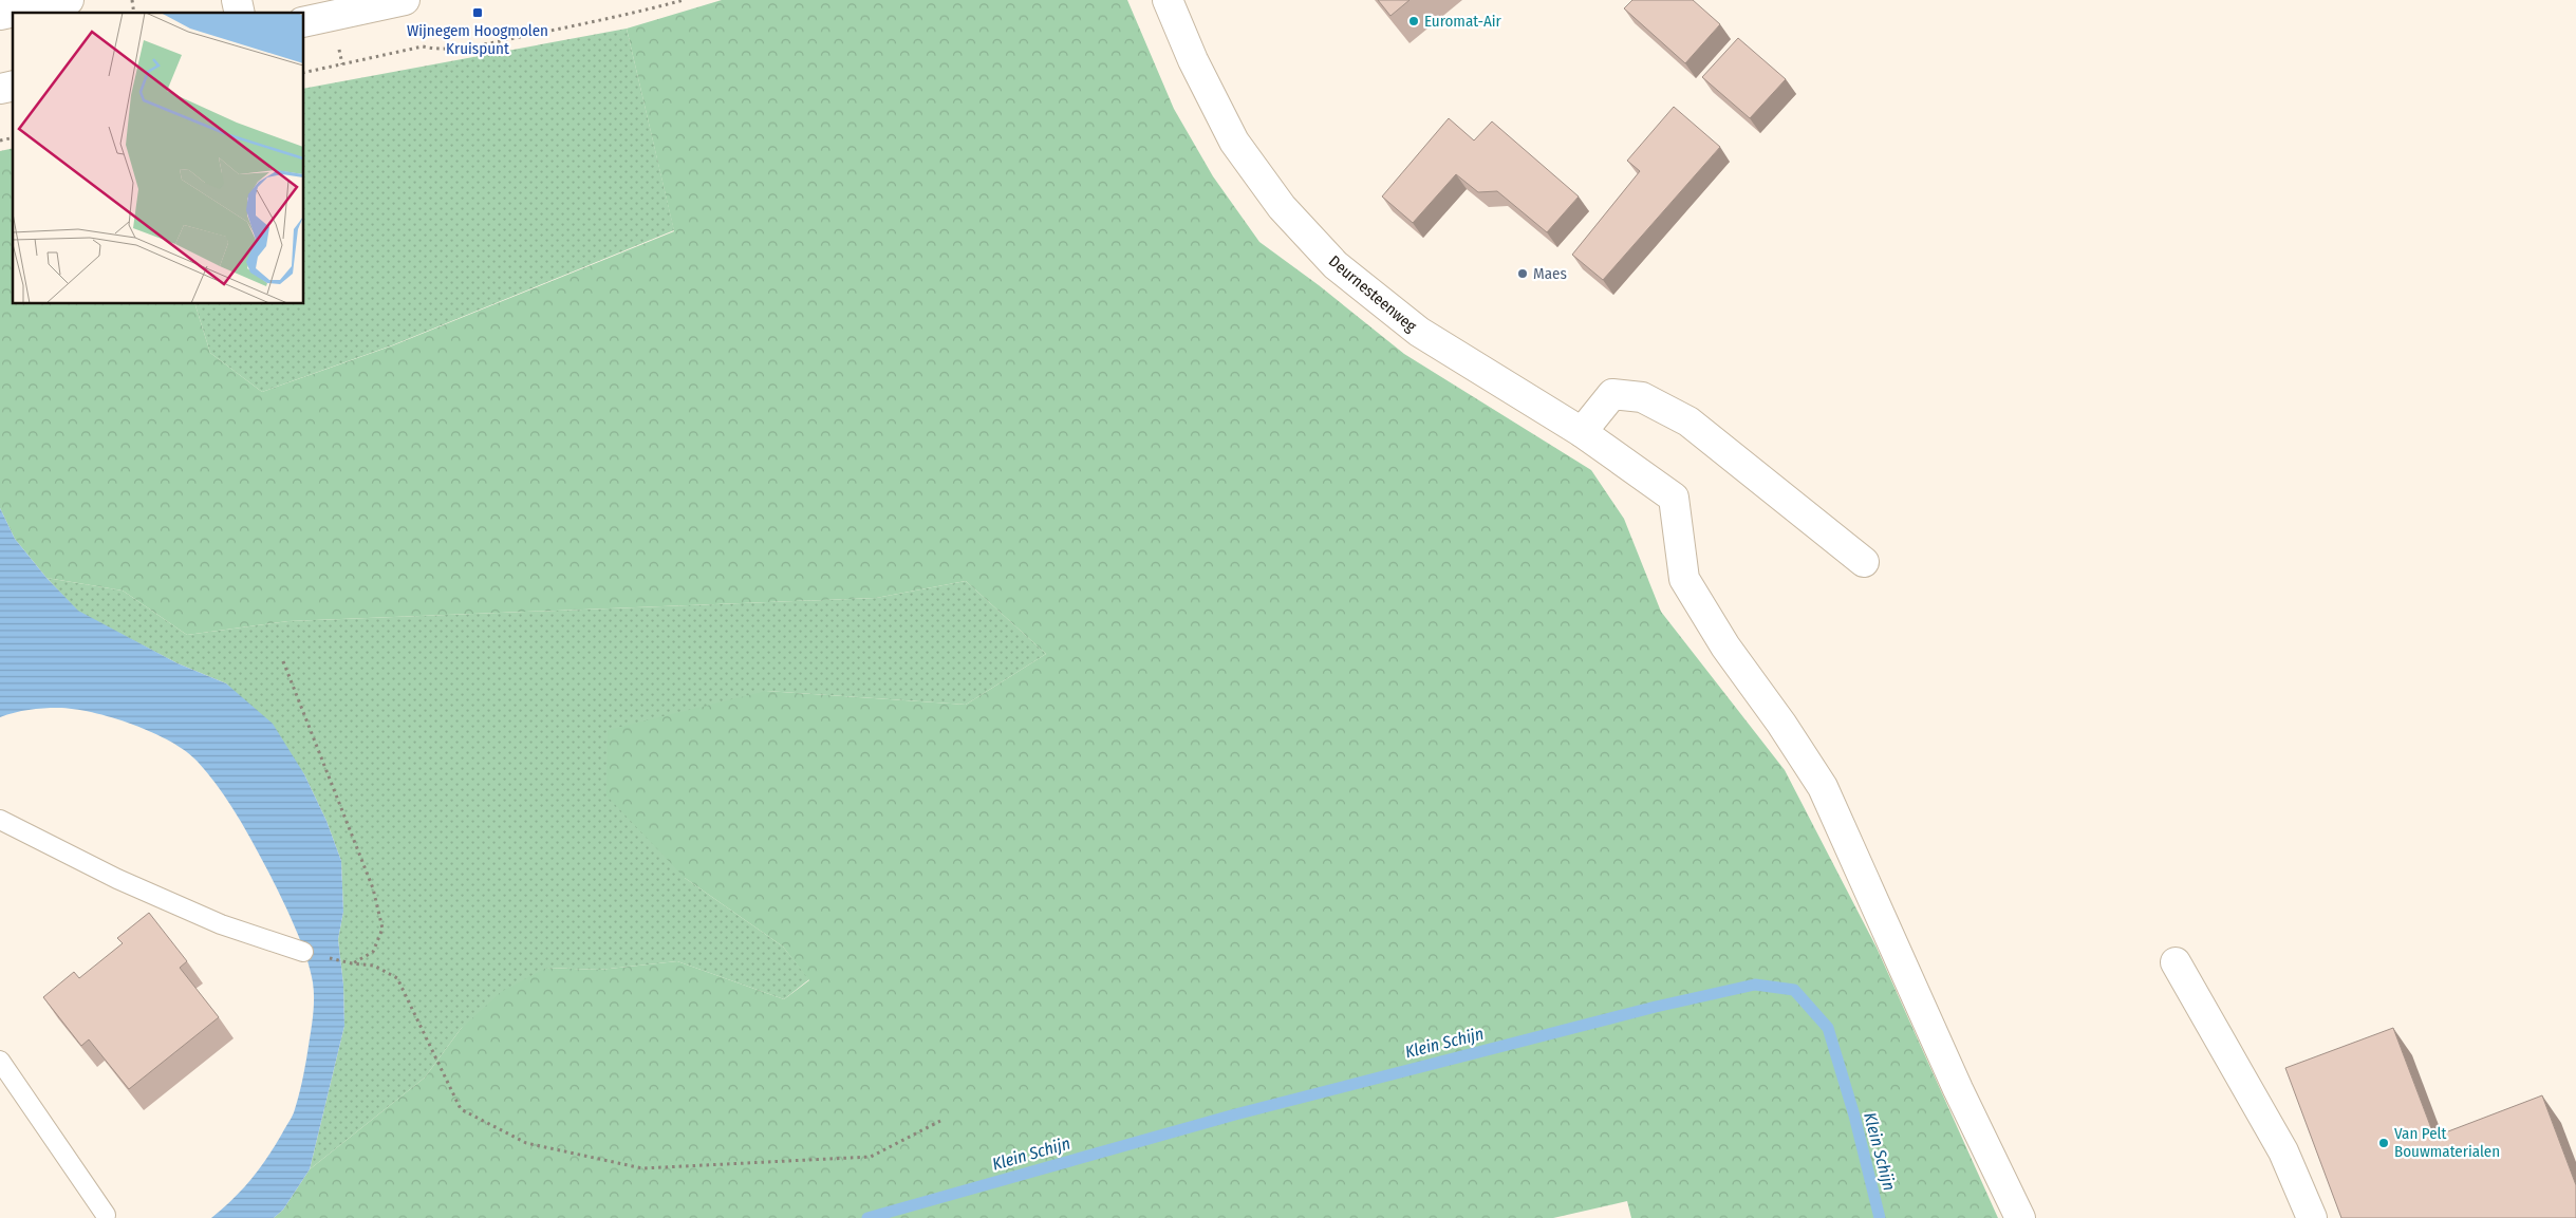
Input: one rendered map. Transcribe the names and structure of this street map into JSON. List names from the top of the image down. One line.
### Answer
{"streets":{"street":["Deurnesteenweg"]},"water":["Klein Schijn"],"places":{"transit":["Wijnegem Hoogmolen Kruispunt"],"other":["Euromat-Air","Maes","Van Pelt Bouwmaterialen"]}}
